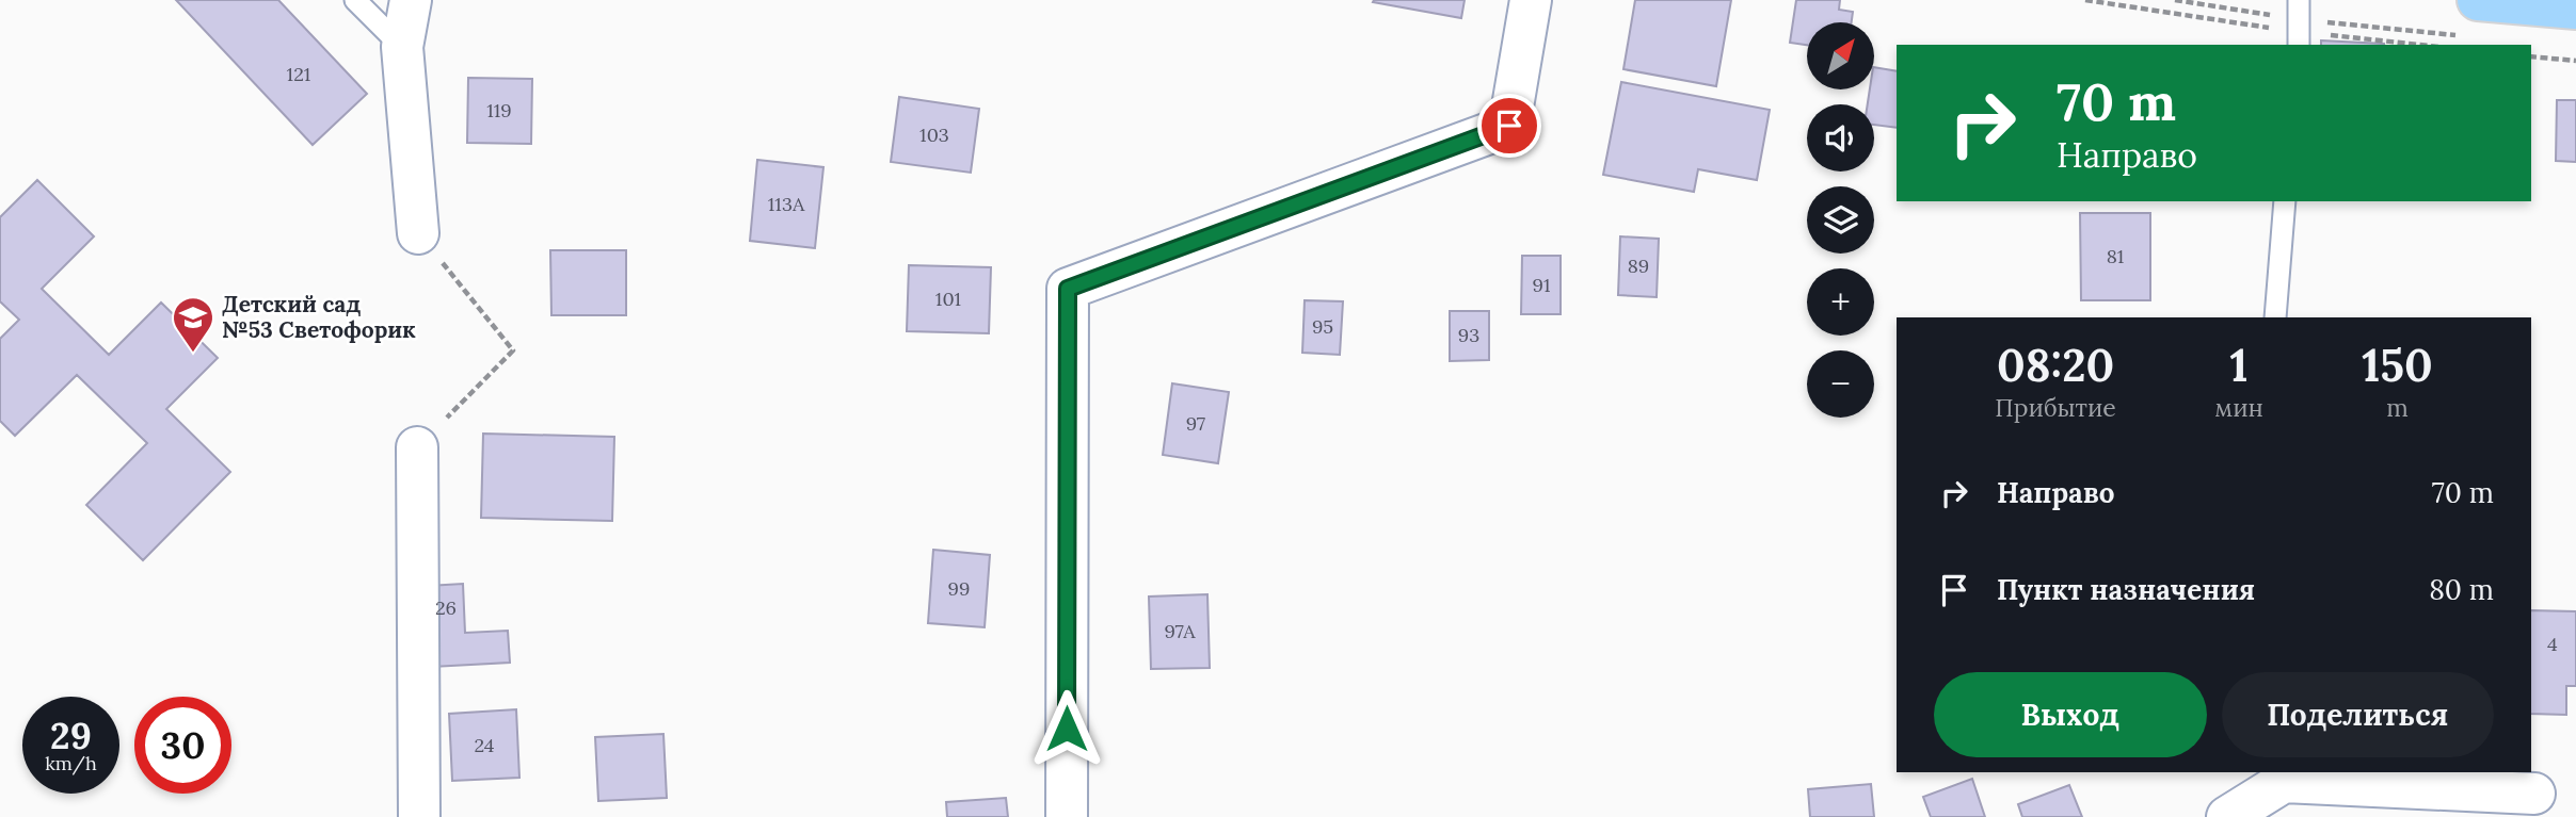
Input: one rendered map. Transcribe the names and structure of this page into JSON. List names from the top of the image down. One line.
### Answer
{"places":{"school or university":["Детский сад №53 Светофорик"]},"house_numbers":["121","119","103","113А","81","89","91","101","95","93","97","99","26","97А","4","24"],"north":"top right","page":{"map_buttons":["+","−"],"turn":["70 m","Направо"],"eta":["08:20","Прибытие","1","мин","150","m"],"list":[{"name":"Направо","value":"70 m"},{"name":"Пункт назначения","value":"80 m"}],"buttons":["Выход","Поделиться"],"speed":"29 km/h","limit":"30"}}
